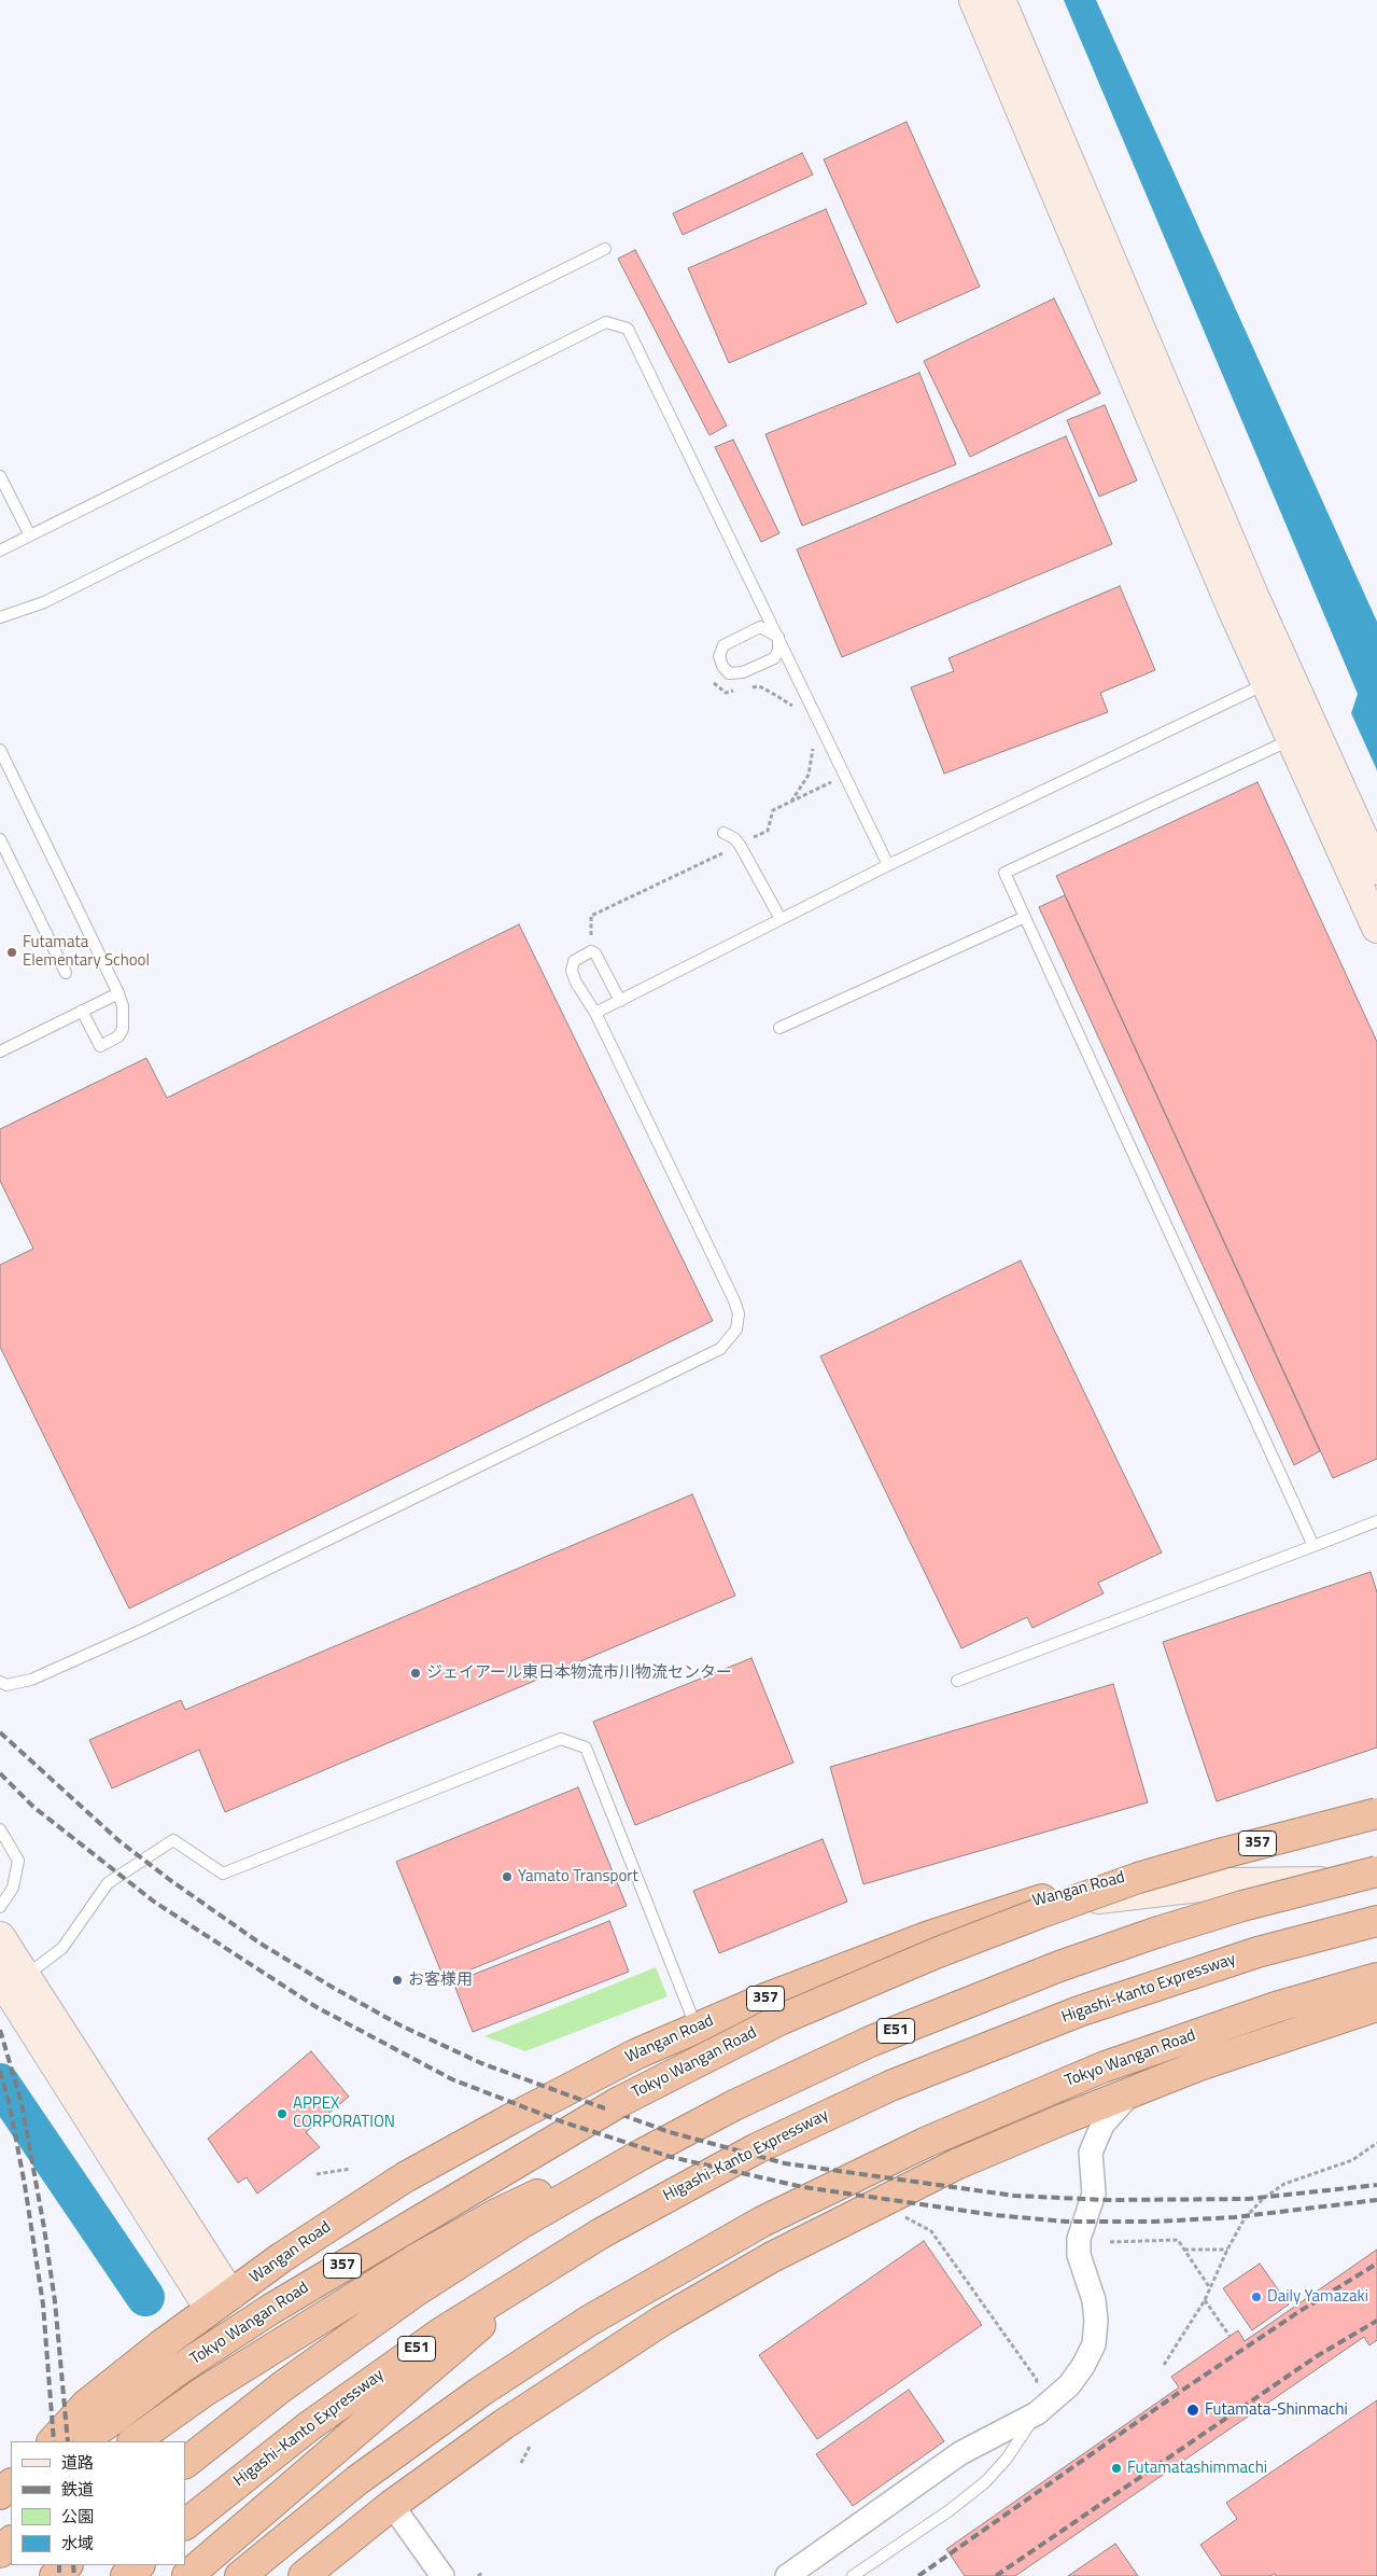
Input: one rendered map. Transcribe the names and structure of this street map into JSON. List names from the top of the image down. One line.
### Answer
{"streets":{"highway":["357","Wangan Road","Higashi-Kanto Expressway","E51","Tokyo Wangan Road"]},"places":["Futamata Elementary School","ジェイアール東日本物流市川物流センター","Yamato Transport","お客様用","APPEX CORPORATION","Daily Yamazaki","Futamata-Shinmachi","Futamatashimmachi"],"legend":["道路","鉄道","公園","水域"]}
